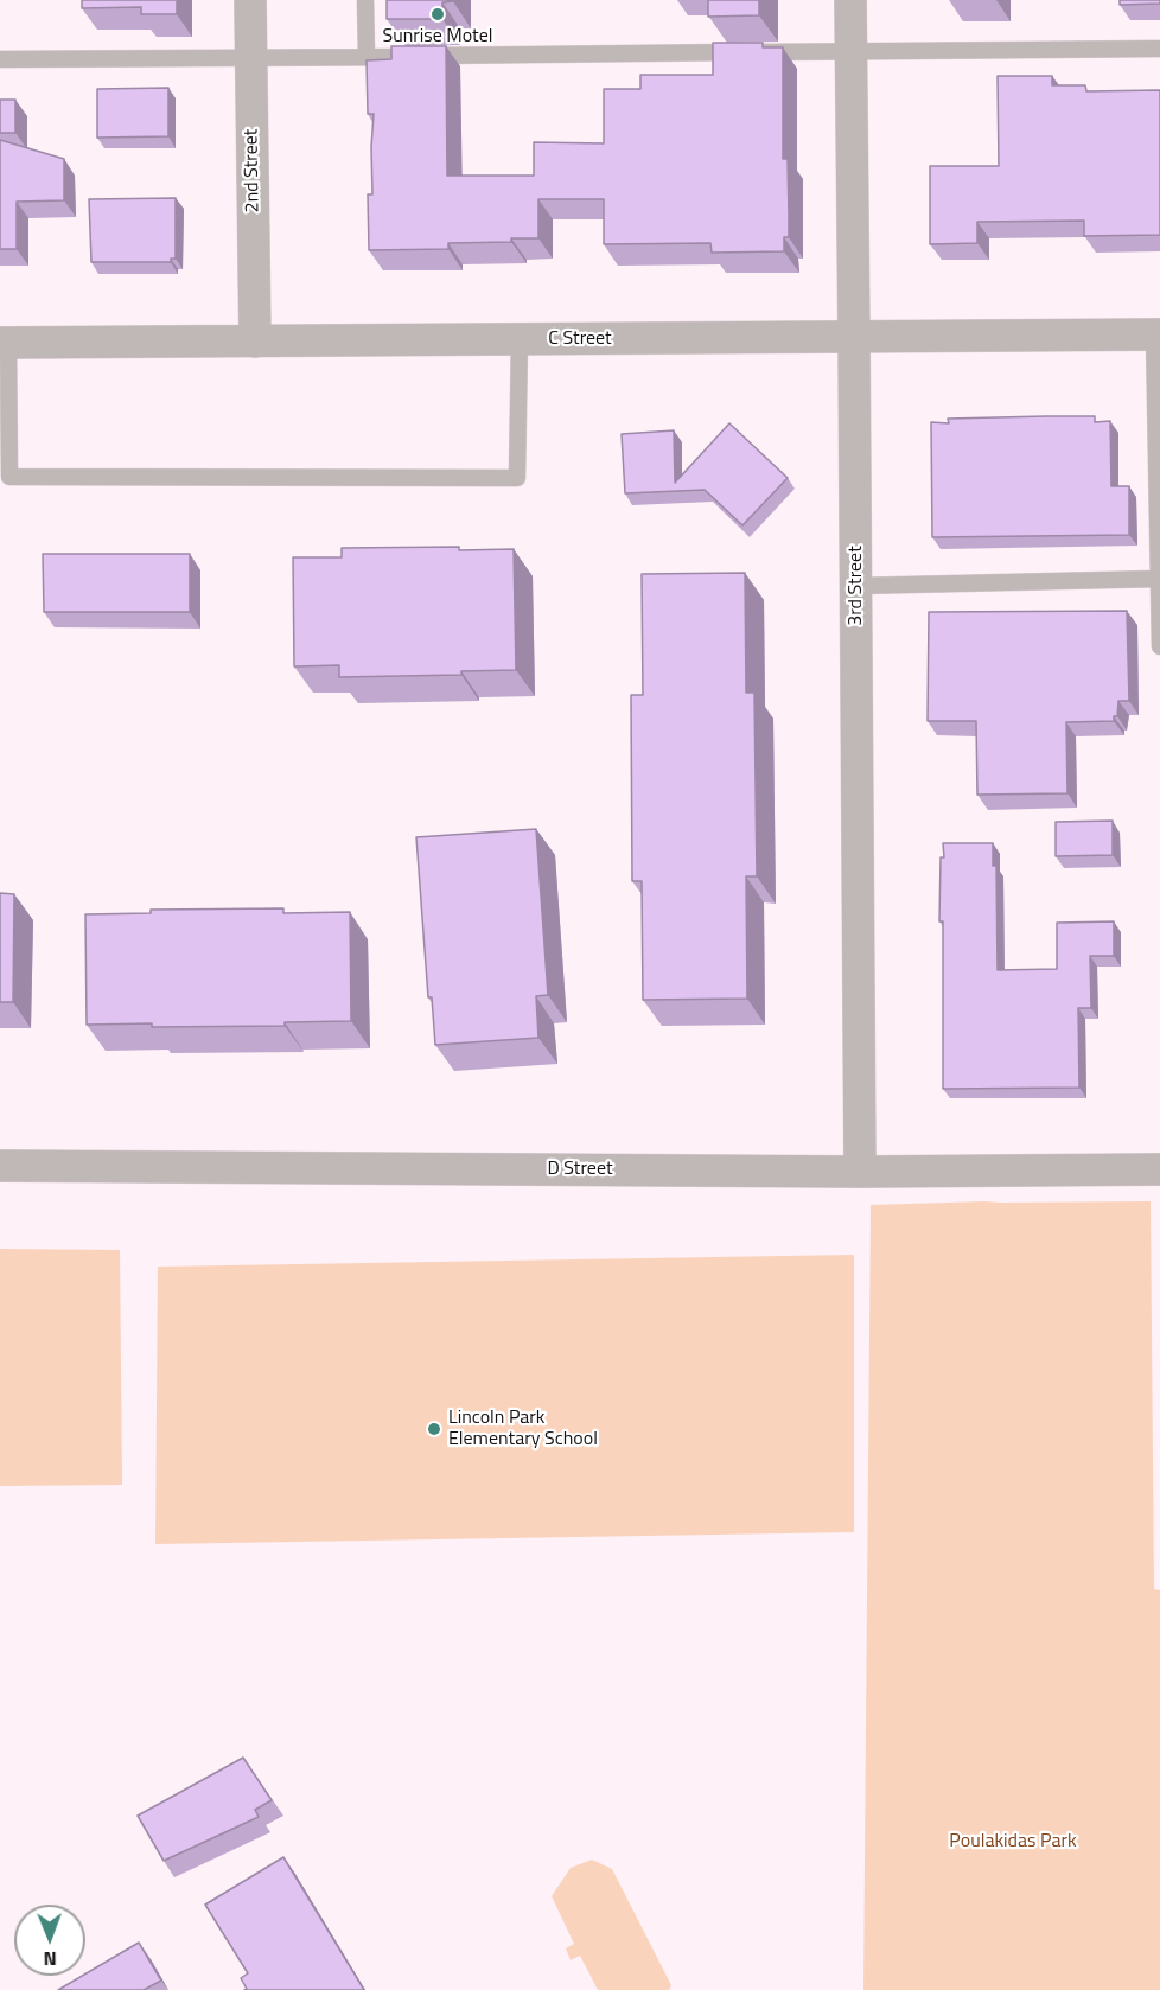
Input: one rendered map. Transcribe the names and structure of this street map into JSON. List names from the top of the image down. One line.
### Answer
{"streets":{"street":["2nd Street","C Street","3rd Street","D Street"]},"crossings":[["2nd Street","C Street"],["C Street","3rd Street"],["3rd Street","D Street"]],"parks":["Poulakidas Park"],"places":["Sunrise Motel","Lincoln Park Elementary School"],"north":"bottom"}
